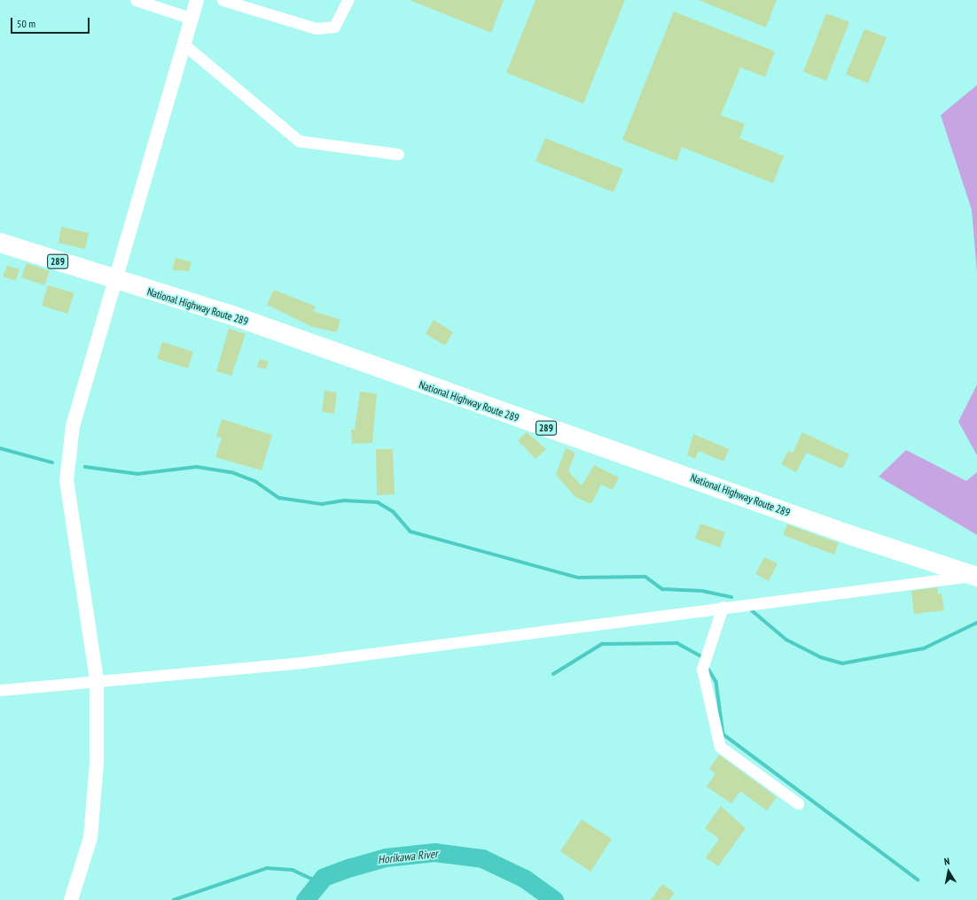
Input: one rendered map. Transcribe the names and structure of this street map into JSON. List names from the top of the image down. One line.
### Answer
{"streets":{"highway":["289","National Highway Route 289"]},"water":["Horikawa River"],"scale_bar":"50 m","north":"top"}
